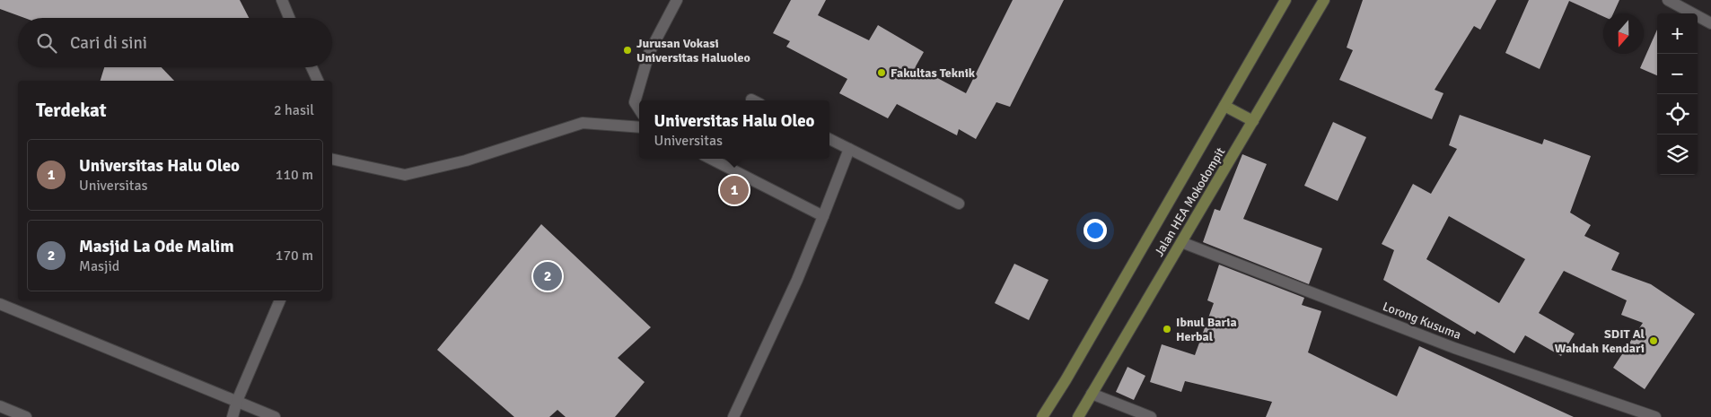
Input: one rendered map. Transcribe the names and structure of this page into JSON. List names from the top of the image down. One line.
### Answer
{"streets":{"street":["Jalan HEA Mokodompit","Lorong Kusuma"]},"crossings":[["Jalan HEA Mokodompit","Lorong Kusuma"]],"places":["Jurusan Vokasi Universitas Haluoleo","Fakultas Teknik","Ibnul Baria Herbal","SDIT Al Wahdah Kendari"],"north":"bottom","page":{"map_buttons":["+","−"],"search":"Cari di sini","heading":["Terdekat","2 hasil"],"popup":["Universitas Halu Oleo","Universitas"],"list":[{"mark":"1","name":"Universitas Halu Oleo","note":"Universitas","value":"110 m"},{"mark":"2","name":"Masjid La Ode Malim","note":"Masjid","value":"170 m"}],"pins":["1","2"]}}
